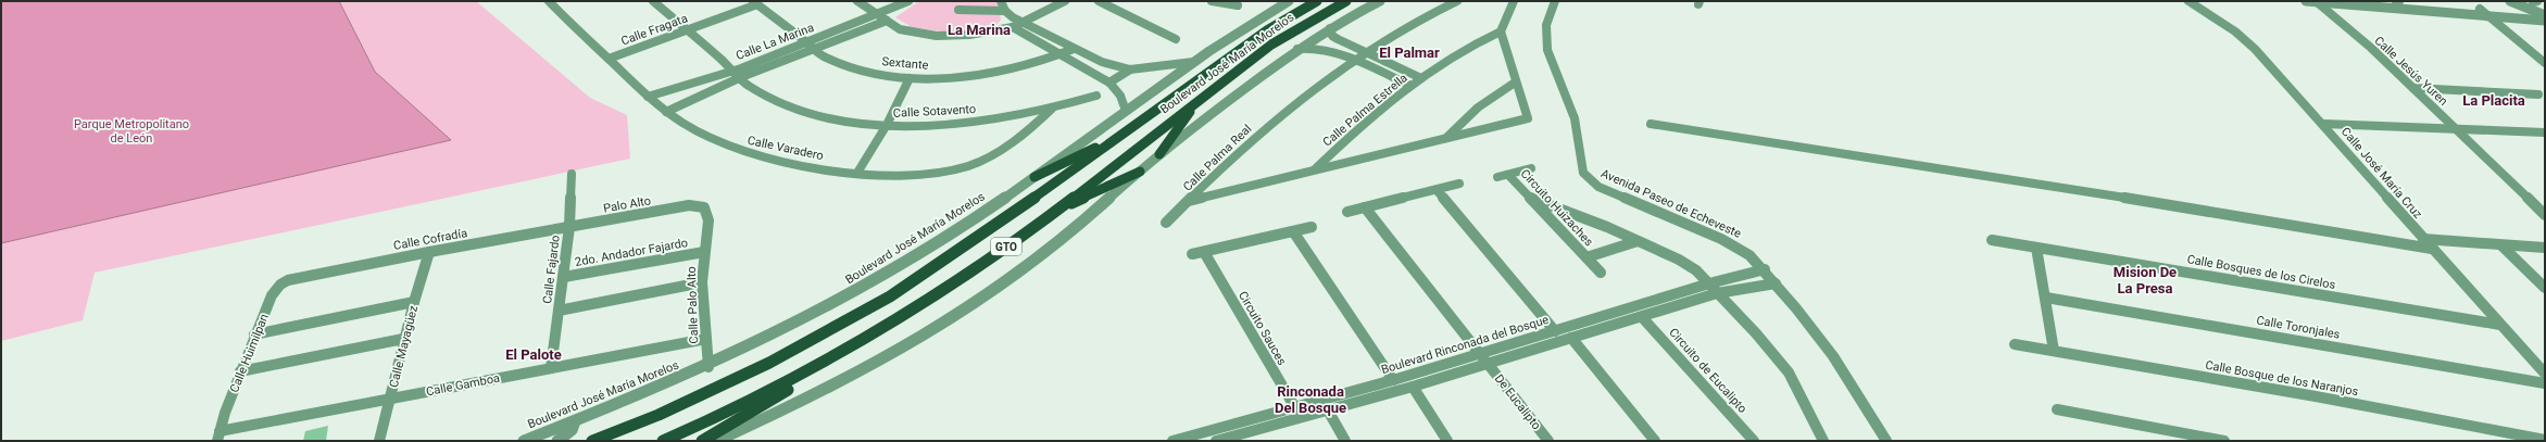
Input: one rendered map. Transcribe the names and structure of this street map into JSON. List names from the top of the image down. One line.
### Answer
{"streets":{"main road":["Boulevard José María Morelos","GTO"],"street":["Calle Fragata","Calle La Marina","Sextante","Calle Jesús Yuren","Calle Palma Estrella","Calle Sotavento","Calle Varadero","Calle Palma Real","Calle José María Cruz","Avenida Paseo de Echeveste","Palo Alto","Circuito Huizaches","Calle Cofradía","2do. Andador Fajardo","Calle Fajardo","Calle Bosques de los Cirelos","Calle Palo Alto","Calle Toronjales","Circuito Sauces","Boulevard Rinconada del Bosque","Calle Mayagüez","Calle Huimilpan","Circuito de Eucalipto","Calle Bosque de los Naranjos","Calle Gamboa","De Eucalipto"]},"crossings":[["Calle Fragata","Sextante"],["Calle Fragata","Calle Sotavento"],["Calle Fragata","Calle Varadero"],["Calle La Marina","Sextante"],["Calle La Marina","Calle Sotavento"],["Calle La Marina","Calle Varadero"],["Boulevard José María Morelos","Calle Palo Alto"],["Calle Palma Estrella","Calle Palma Real"],["Calle Sotavento","Calle Varadero"],["Calle José María Cruz","Calle Bosques de los Cirelos"],["Avenida Paseo de Echeveste","Boulevard Rinconada del Bosque"],["Palo Alto","Calle Cofradía"],["Palo Alto","Calle Fajardo"],["Palo Alto","Calle Palo Alto"],["Calle Cofradía","Calle Fajardo"],["Calle Cofradía","Calle Mayagüez"],["Calle Cofradía","Calle Huimilpan"],["2do. Andador Fajardo","Calle Fajardo"],["2do. Andador Fajardo","Calle Palo Alto"],["Calle Fajardo","Calle Gamboa"],["Calle Palo Alto","Calle Gamboa"],["Circuito Sauces","Boulevard Rinconada del Bosque"],["Boulevard Rinconada del Bosque","Circuito de Eucalipto"],["Boulevard Rinconada del Bosque","De Eucalipto"],["Calle Mayagüez","Calle Gamboa"],["Calle Huimilpan","Calle Gamboa"]],"districts":["La Marina","El Palmar","La Placita","Mision De La Presa","El Palote","Rinconada Del Bosque"],"parks":["Parque Metropolitano de León"]}
